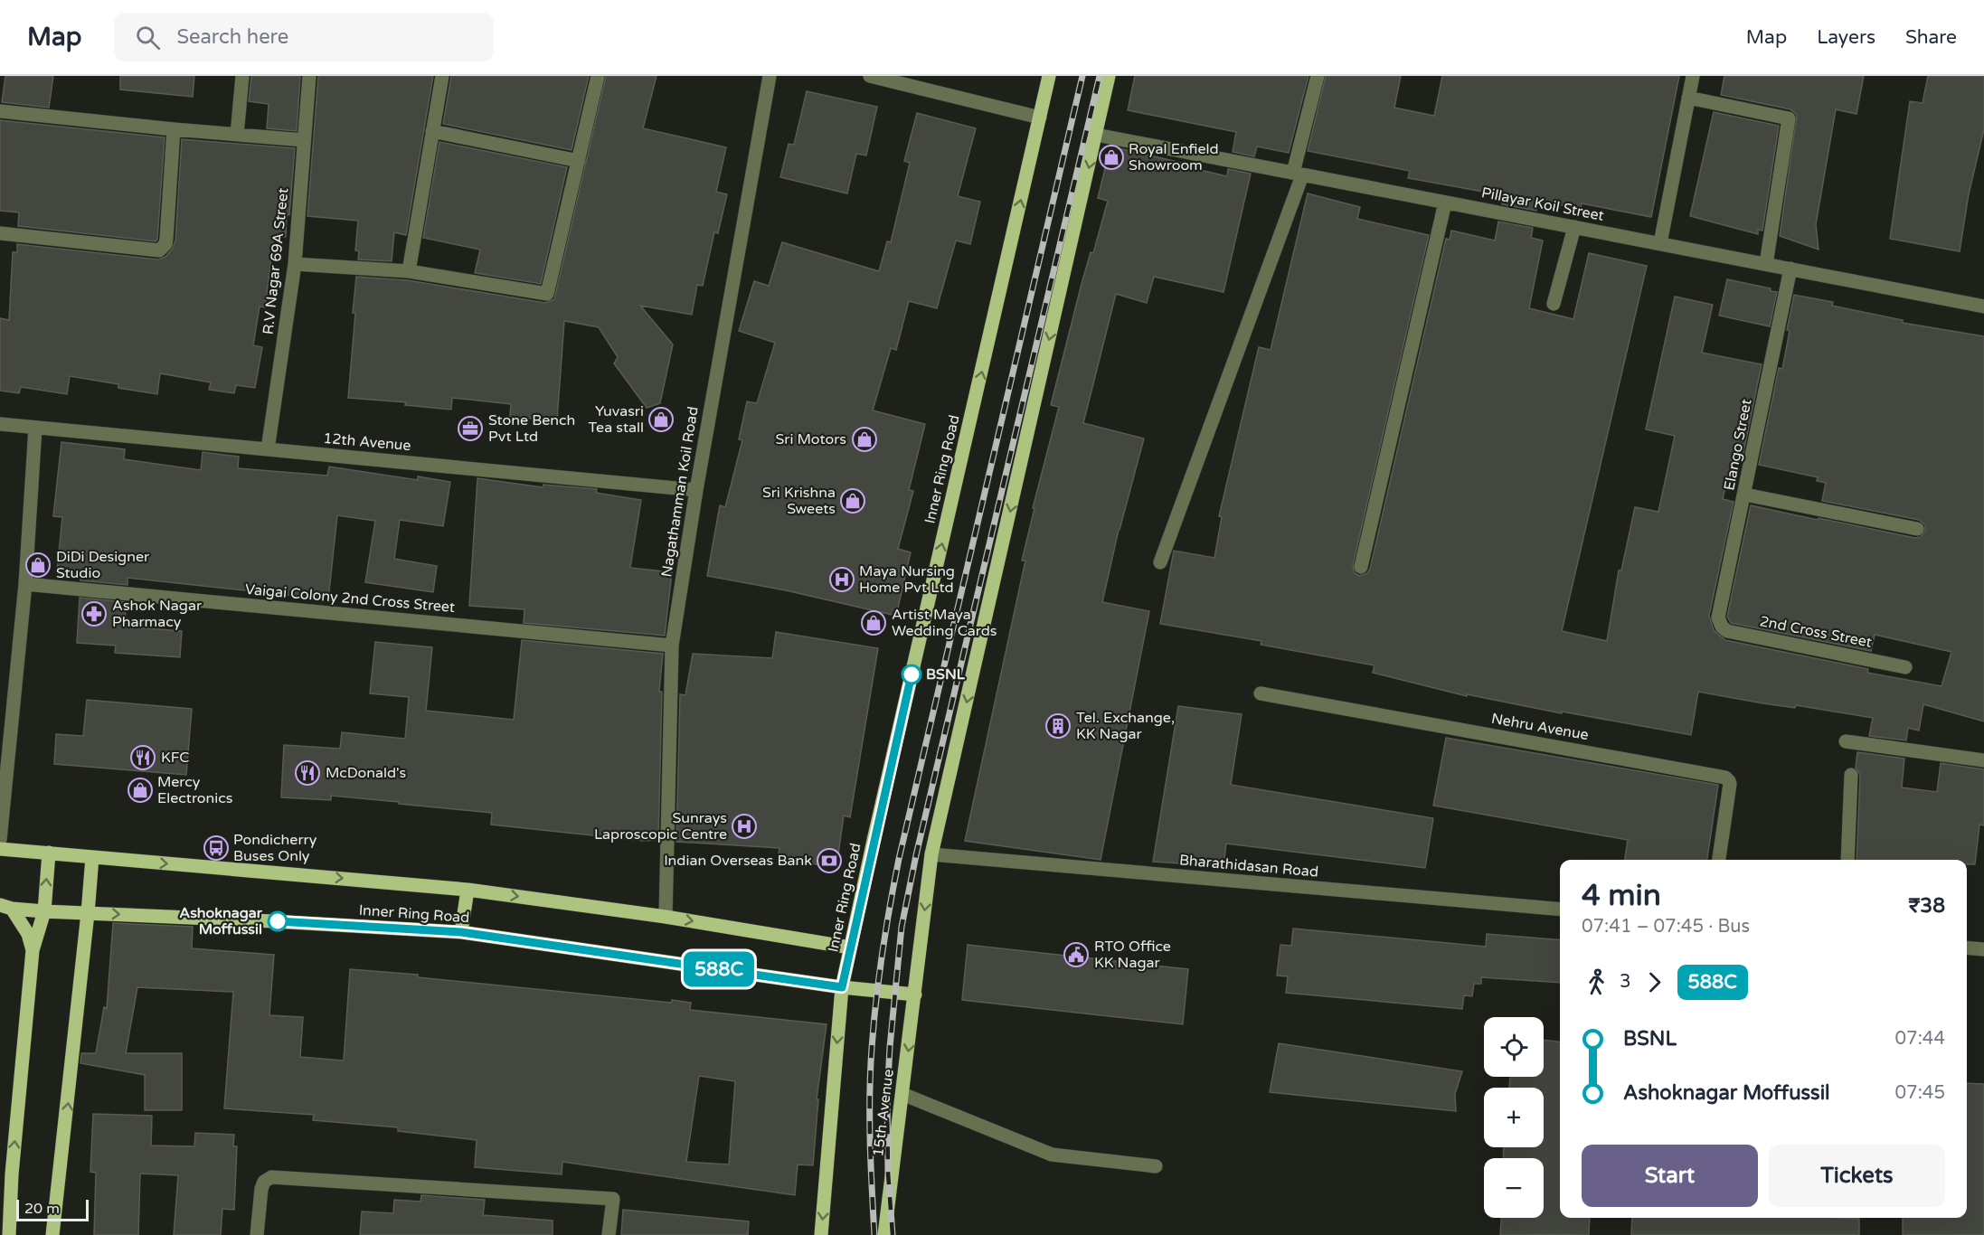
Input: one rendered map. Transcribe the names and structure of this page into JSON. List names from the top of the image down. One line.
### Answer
{"streets":{"main road":["Inner Ring Road","15th Avenue"],"street":["Pillayar Koil Street","R.V Nagar 69A Street","12th Avenue","Elango Street","Nagathamman Koil Road","Vaigai Colony 2nd Cross Street","2nd Cross Street","Nehru Avenue","Bharathidasan Road"]},"crossings":[["Pillayar Koil Street","Elango Street"],["R.V Nagar 69A Street","12th Avenue"],["12th Avenue","Nagathamman Koil Road"],["Elango Street","2nd Cross Street"],["Nagathamman Koil Road","Vaigai Colony 2nd Cross Street"]],"places":{"shop":["Royal Enfield Showroom","Yuvasri Tea stall","Sri Motors","Sri Krishna Sweets","DiDi Designer Studio","Artist Maya Wedding Cards","Mercy Electronics"],"office":["Stone Bench Pvt Ltd"],"hospital":["Maya Nursing Home Pvt Ltd","Sunrays Laproscopic Centre"],"pharmacy":["Ashok Nagar Pharmacy"],"other":["BSNL","Ashoknagar Moffussil"],"building":["Tel. Exchange, KK Nagar"],"restaurant":["KFC","McDonald's"],"bus stop":["Pondicherry Buses Only"],"bank":["Indian Overseas Bank"],"public building":["RTO Office KK Nagar"]},"lines":["bus line 588C"],"scale_bar":"20 m","page":{"header":"Map","search":"Search here","nav":["Map","Layers","Share"],"on_map":"588C","heading":["4 min","07:41 – 07:45 · Bus","₹38"],"legs":["3","588C"],"list":[{"name":"BSNL","value":"07:44"},{"name":"Ashoknagar Moffussil","value":"07:45"}],"map_buttons":["+","−"],"buttons":["Start","Tickets"],"scale":"20 m"}}
